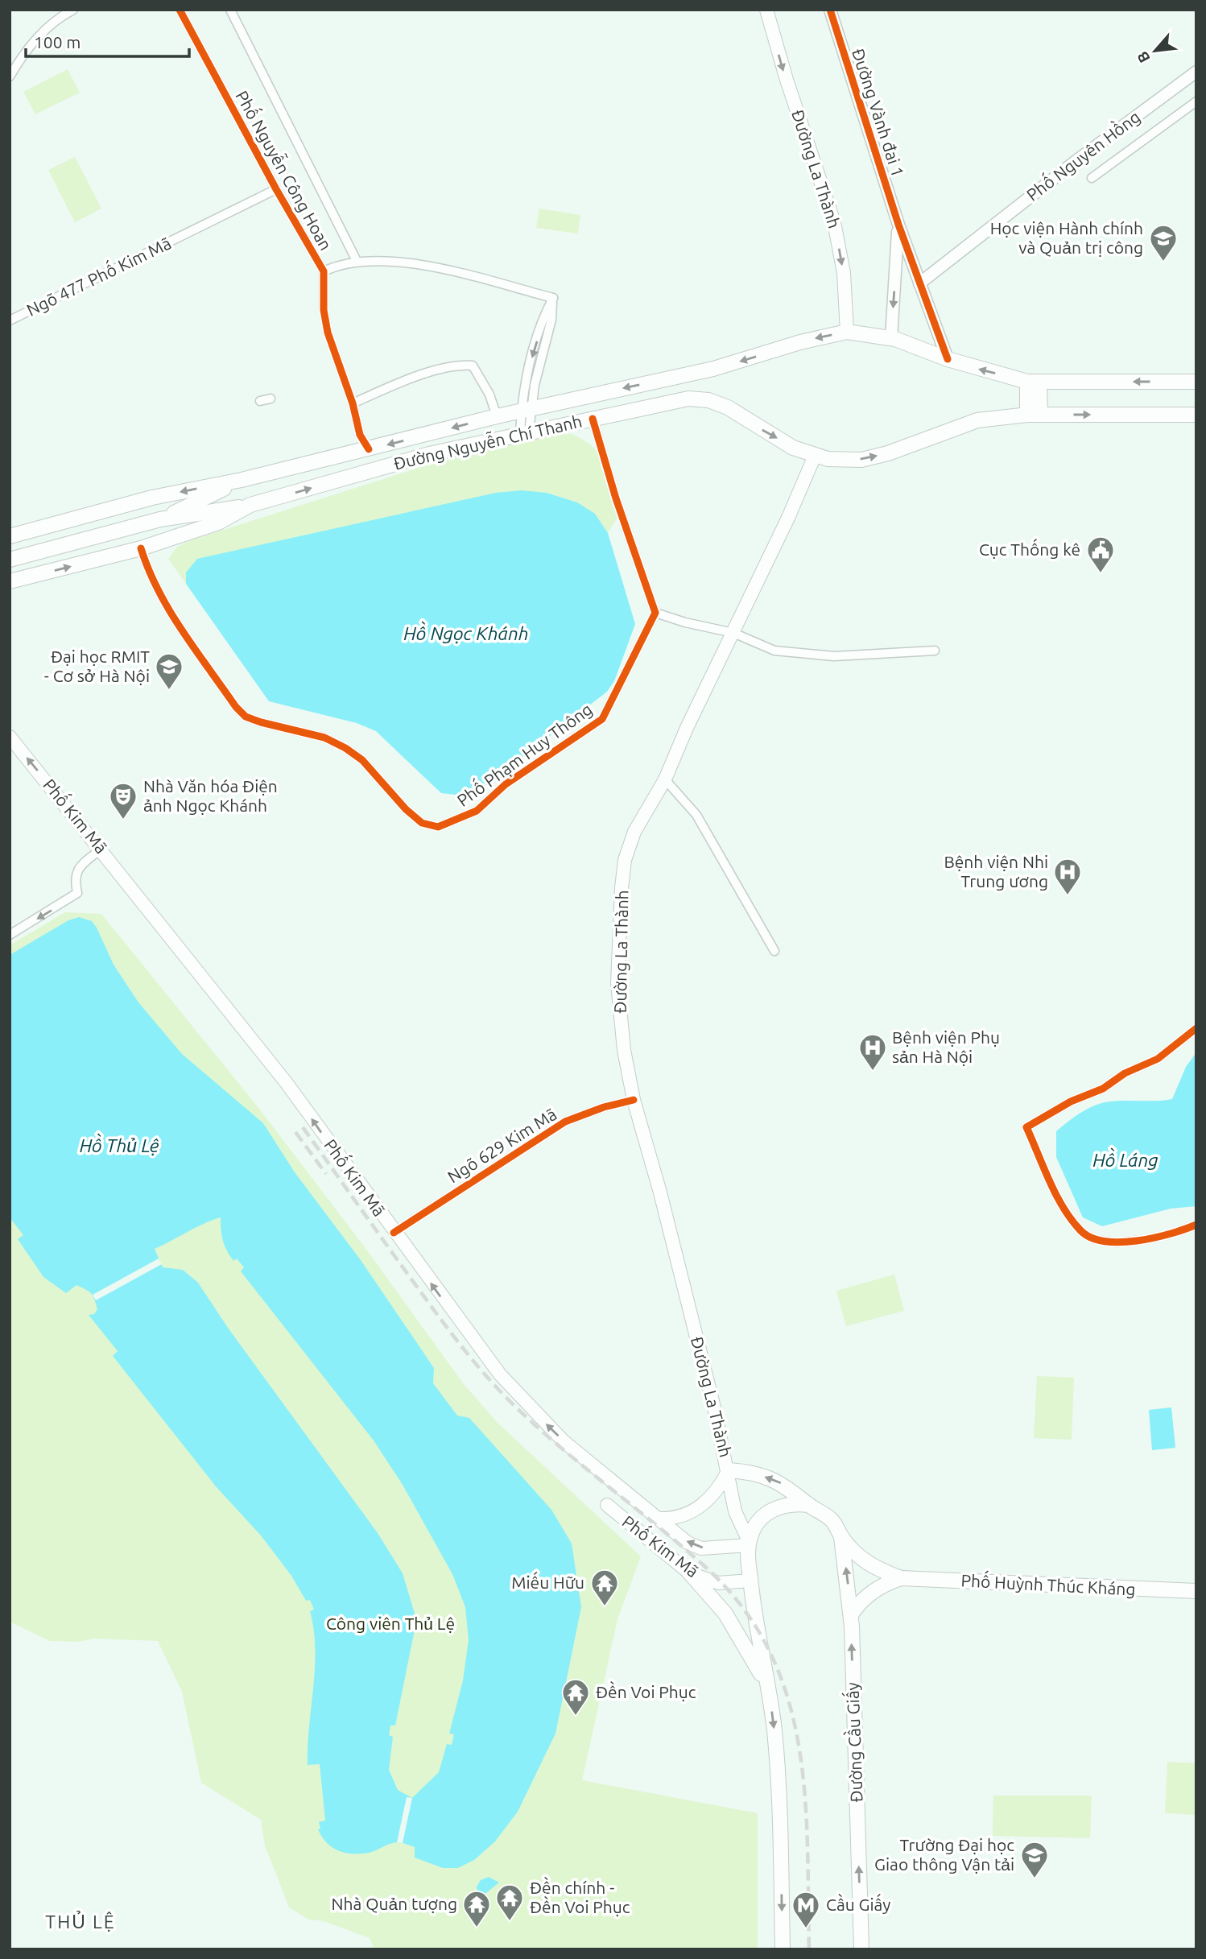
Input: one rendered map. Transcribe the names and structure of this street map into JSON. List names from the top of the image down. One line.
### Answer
{"streets":{"main road":["Đường La Thành","Đường Nguyễn Chí Thanh","Phố Kim Mã","Phố Huỳnh Thúc Kháng","Đường Cầu Giấy"],"street":["Đường Vành đai 1","Phố Nguyên Hồng","Phố Nguyễn Công Hoan","Ngõ 477 Phố Kim Mã","Phố Phạm Huy Thông","Ngõ 629 Kim Mã"]},"crossings":[["Đường Vành đai 1","Phố Nguyên Hồng"],["Đường Vành đai 1","Đường Nguyễn Chí Thanh"],["Đường La Thành","Đường Nguyễn Chí Thanh"],["Đường La Thành","Phố Kim Mã"],["Đường La Thành","Ngõ 629 Kim Mã"],["Đường La Thành","Phố Huỳnh Thúc Kháng"],["Phố Nguyễn Công Hoan","Ngõ 477 Phố Kim Mã"],["Phố Nguyễn Công Hoan","Đường Nguyễn Chí Thanh"],["Đường Nguyễn Chí Thanh","Phố Phạm Huy Thông"],["Phố Kim Mã","Ngõ 629 Kim Mã"],["Phố Huỳnh Thúc Kháng","Đường Cầu Giấy"]],"one_way":["Phố Kim Mã"],"districts":["THỦ LỆ"],"water":["Hồ Ngọc Khánh","Hồ Thủ Lệ","Hồ Láng"],"parks":["Công viên Thủ Lệ"],"places":{"school or university":["Học viện Hành chính và Quản trị công","Đại học RMIT - Cơ sở Hà Nội","Trường Đại học Giao thông Vận tải"],"public building":["Cục Thống kê"],"theatre":["Nhà Văn hóa Điện ảnh Ngọc Khánh"],"hospital":["Bệnh viện Nhi Trung ương","Bệnh viện Phụ sản Hà Nội"],"temple":["Miếu Hữu","Đền Voi Phục","Đền chính - Đền Voi Phục","Nhà Quản tượng"],"metro station":["Cầu Giấy"]},"scale_bar":"100 m","north":"bottom left"}
